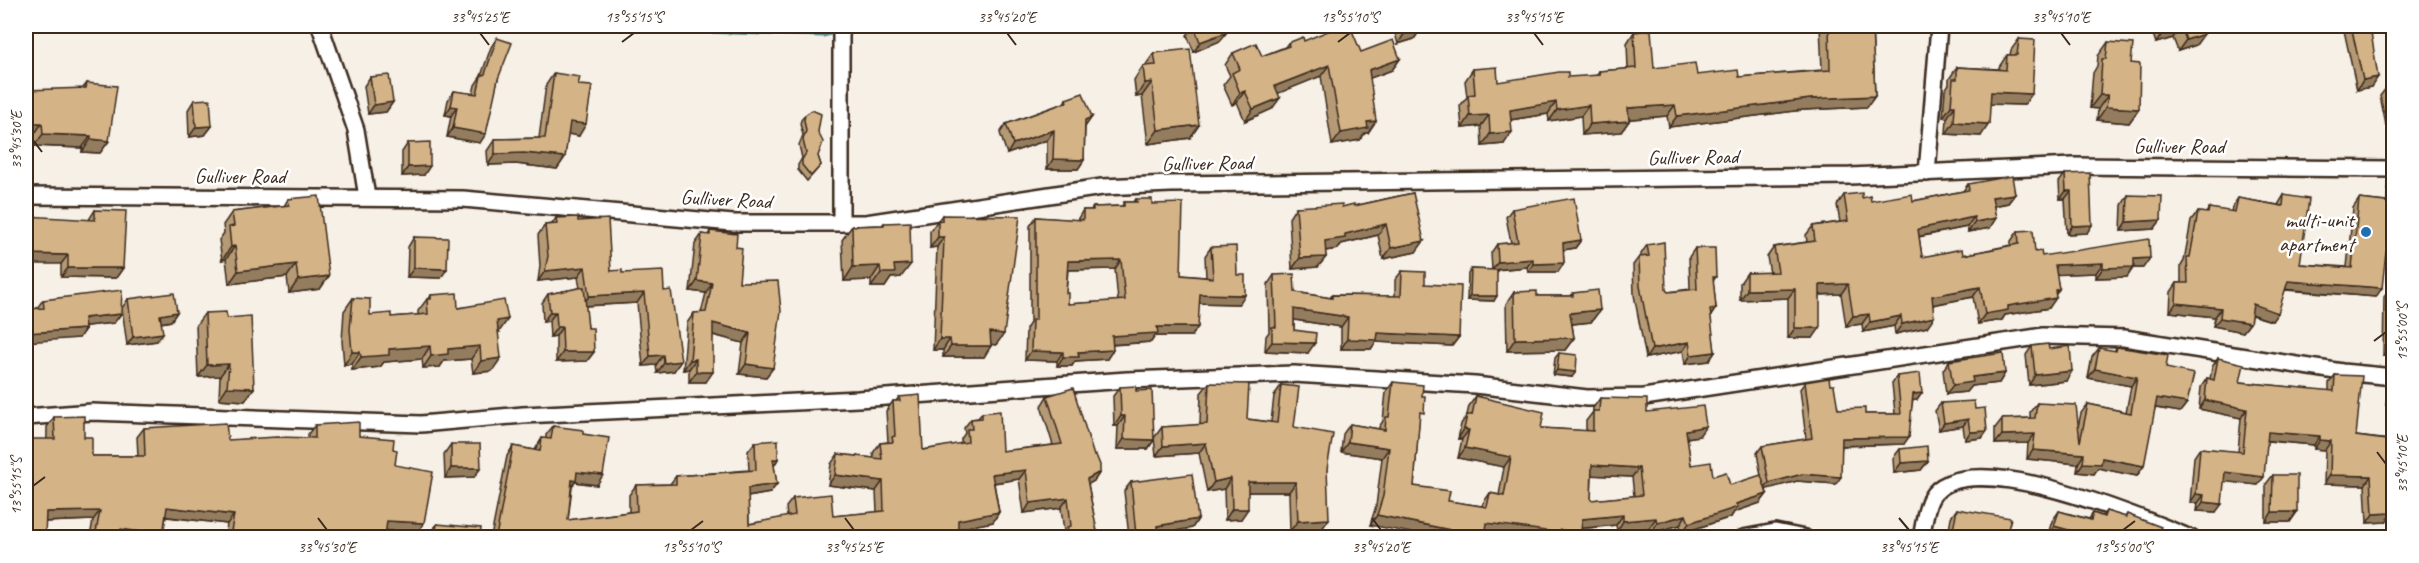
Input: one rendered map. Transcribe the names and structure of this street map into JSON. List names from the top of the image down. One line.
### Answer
{"streets":{"street":["Gulliver Road"]},"places":["multi-unit apartment"],"coordinates":["33°45'25\"E","13°55'15\"S","33°45'20\"E","13°55'10\"S","33°45'15\"E","33°45'10\"E","33°45'30\"E","13°55'00\"S"]}
